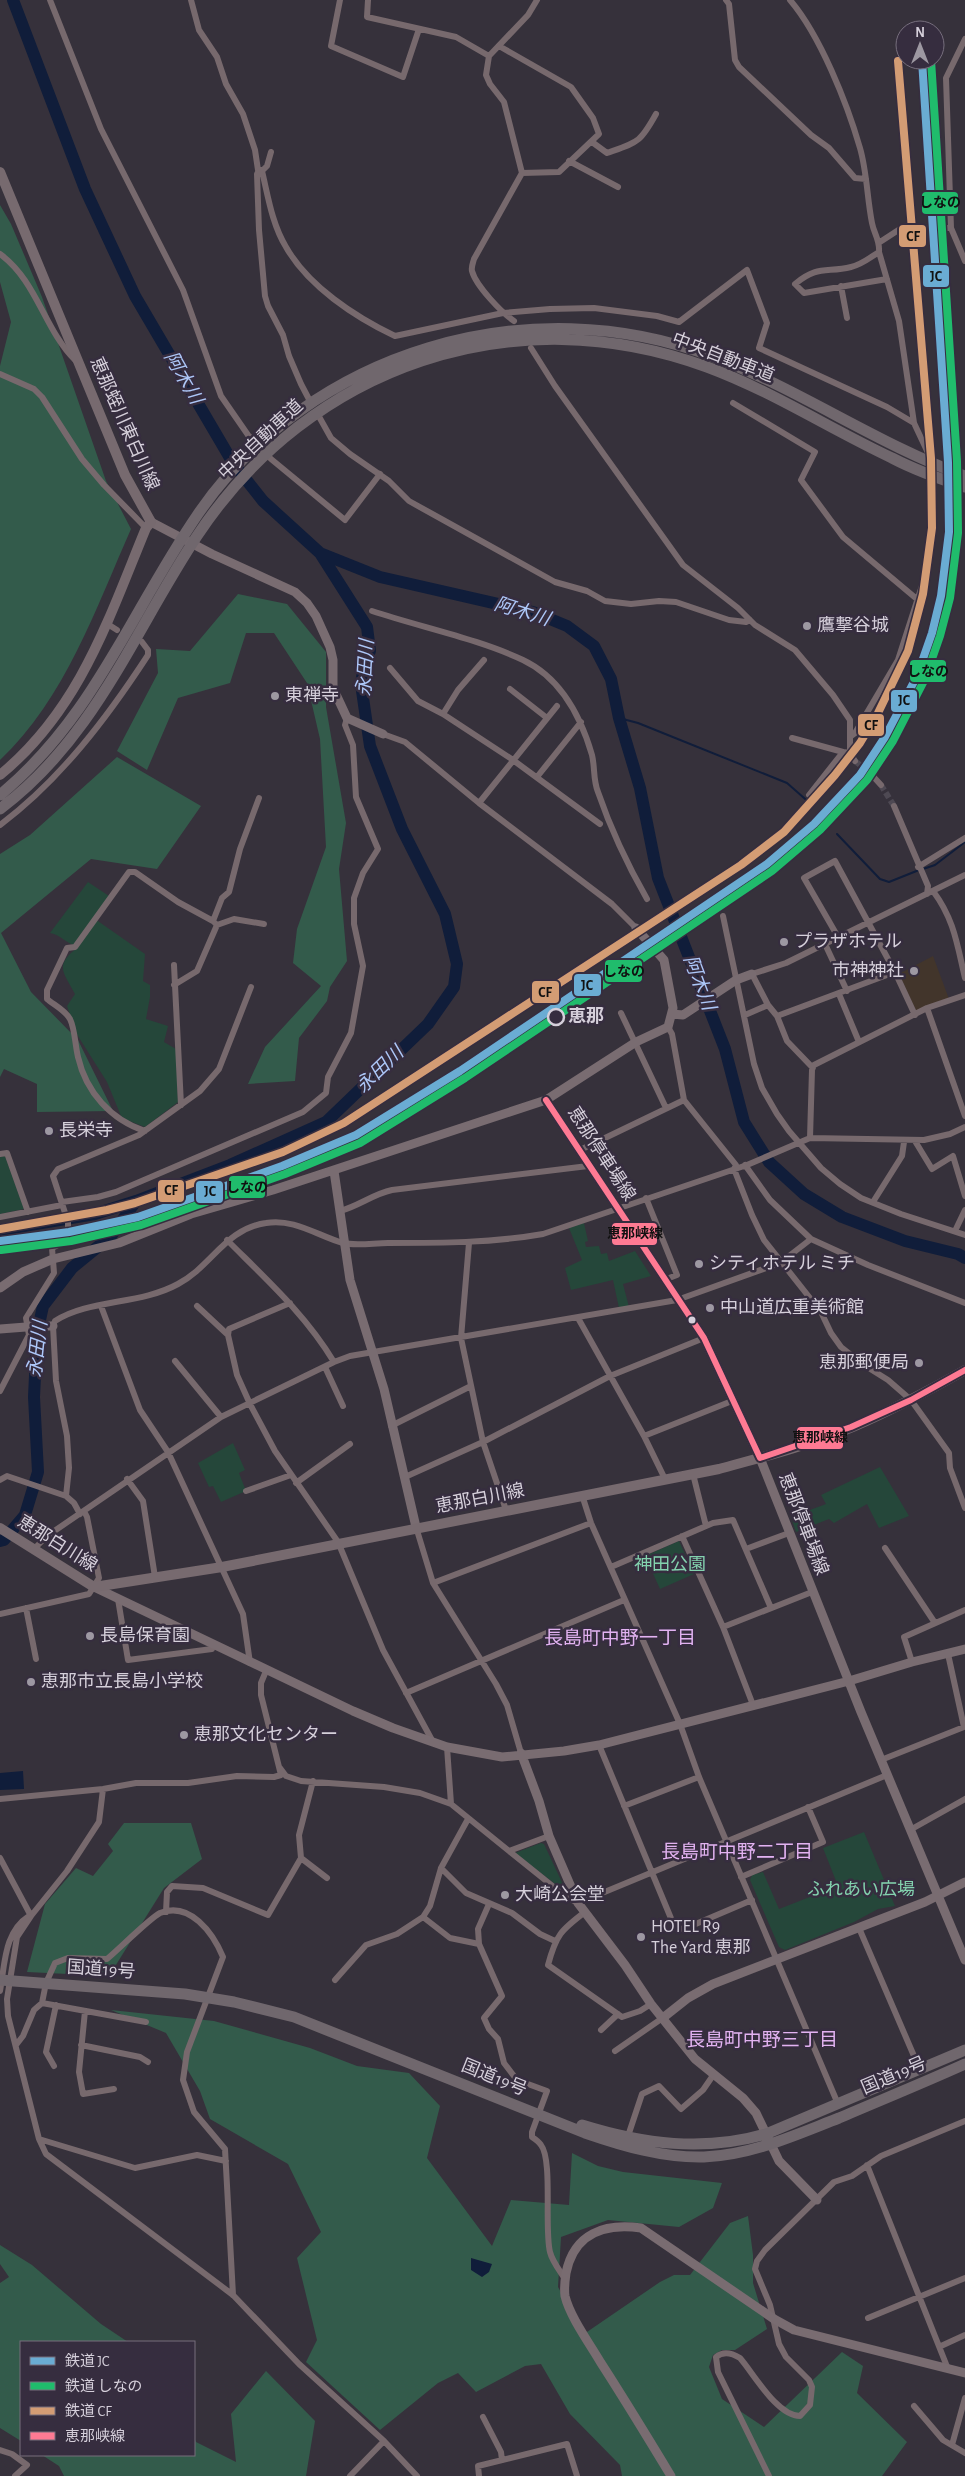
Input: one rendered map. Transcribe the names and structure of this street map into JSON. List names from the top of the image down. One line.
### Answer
{"streets":{"highway":["中央自動車道","国道19号"],"main road":["恵那蛭川東白川線","恵那白川線"],"street":["恵那停車場線"]},"crossings":[["恵那停車場線","恵那白川線"]],"districts":["長島町中野一丁目","長島町中野二丁目","長島町中野三丁目"],"water":["阿木川","永田川"],"parks":["神田公園","ふれあい広場"],"places":["鷹撃谷城","東禅寺","プラザホテル","市神神社","恵那","長栄寺","シティホテル ミチ","中山道広重美術館","恵那郵便局","長島保育園","恵那市立長島小学校","恵那文化センター","大崎公会堂","HOTEL R9 The Yard 恵那"],"lines":["rail line JC","rail line しなの","rail line CF","transit line 恵那峡線"],"legend":["鉄道 JC","鉄道 しなの","鉄道 CF","恵那峡線"],"north":"top"}
